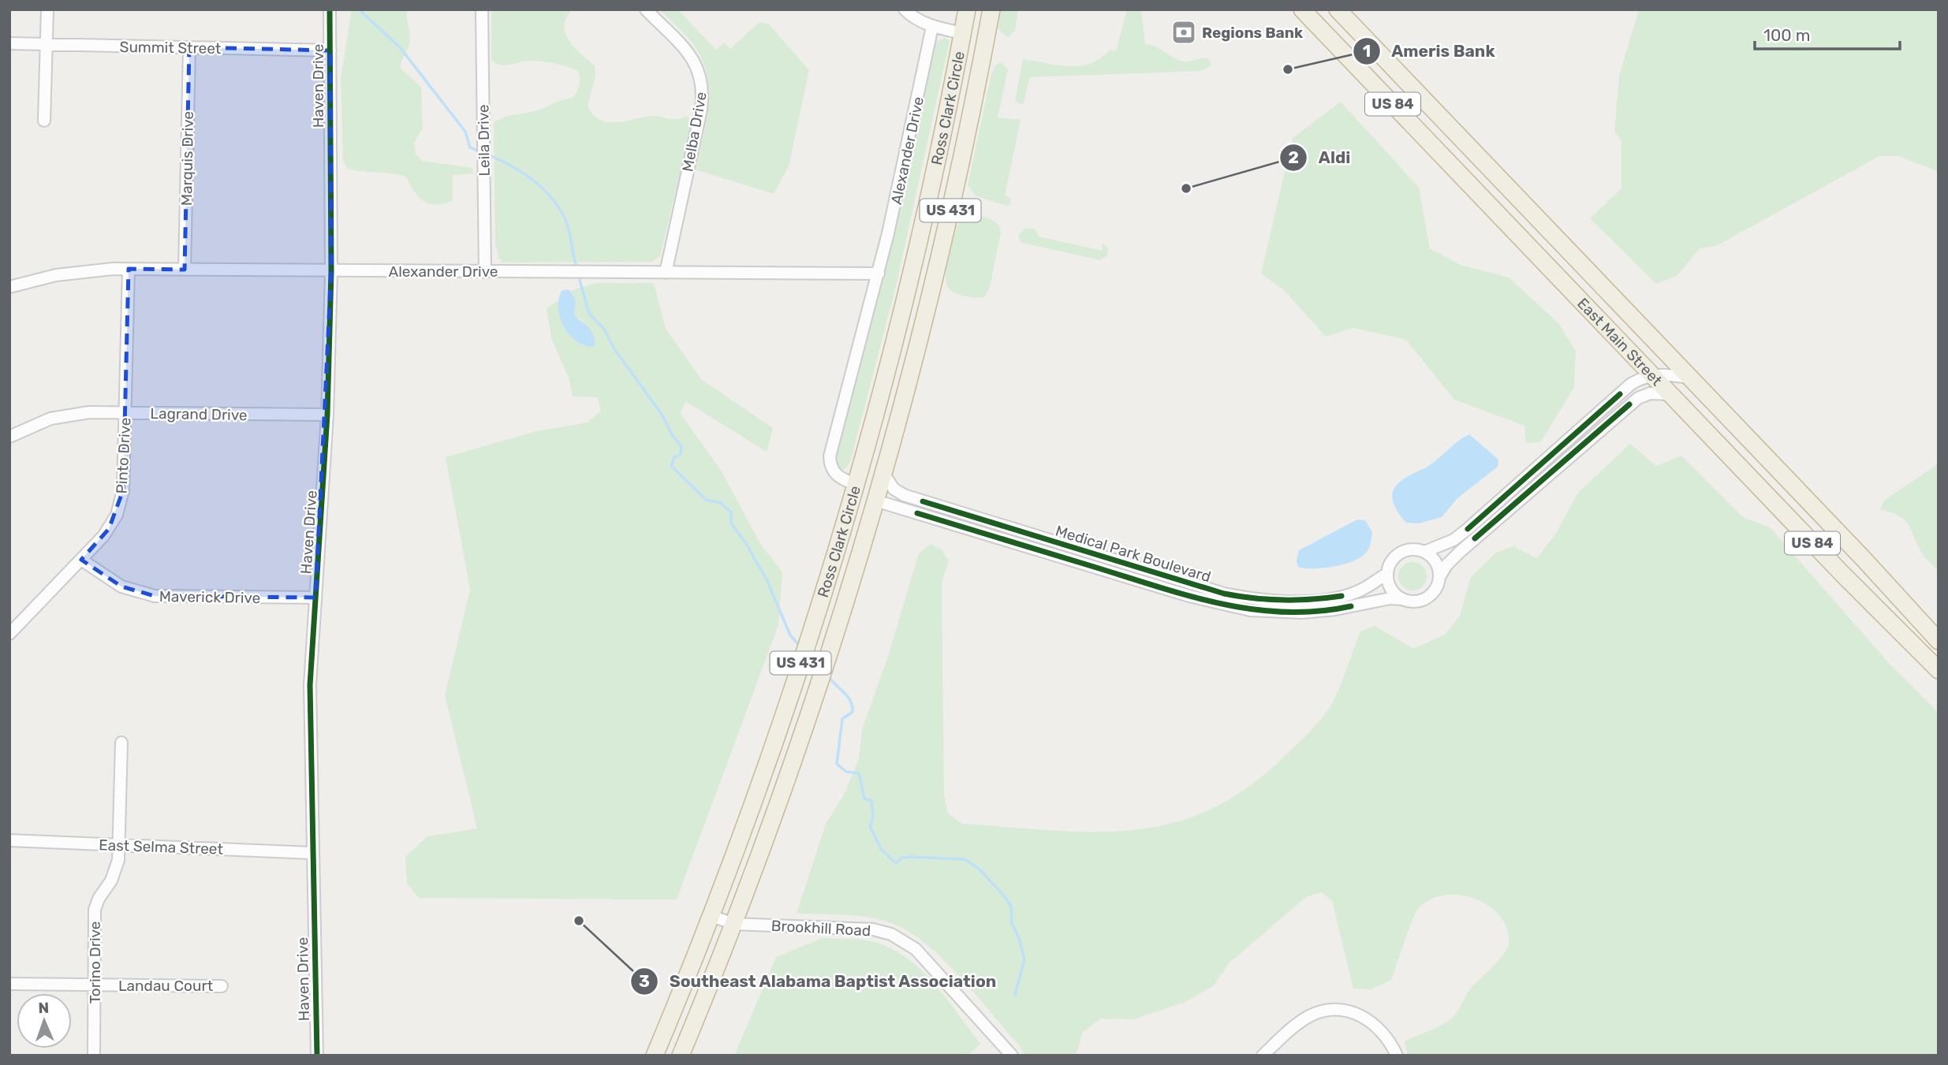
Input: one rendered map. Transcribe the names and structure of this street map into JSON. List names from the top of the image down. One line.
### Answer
{"streets":{"highway":["US 84","Ross Clark Circle","US 431","East Main Street"],"street":["Summit Street","Haven Drive","Melba Drive","Leila Drive","Alexander Drive","Marquis Drive","Lagrand Drive","Pinto Drive","Medical Park Boulevard","Maverick Drive","East Selma Street","Brookhill Road","Torino Drive","Landau Court"]},"crossings":[["Summit Street","Haven Drive"],["Summit Street","Marquis Drive"],["Haven Drive","Alexander Drive"],["Haven Drive","Lagrand Drive"],["Haven Drive","Maverick Drive"],["Haven Drive","East Selma Street"],["Ross Clark Circle","Alexander Drive"],["Ross Clark Circle","Medical Park Boulevard"],["Ross Clark Circle","Brookhill Road"],["Melba Drive","Alexander Drive"],["Leila Drive","Alexander Drive"],["Alexander Drive","Marquis Drive"],["Alexander Drive","Pinto Drive"],["Lagrand Drive","Pinto Drive"],["Pinto Drive","Maverick Drive"],["East Selma Street","Torino Drive"],["Torino Drive","Landau Court"]],"places":{"bank":["Regions Bank"],"other":["Ameris Bank","Aldi","Southeast Alabama Baptist Association"]},"scale_bar":"100 m","north":"top"}
